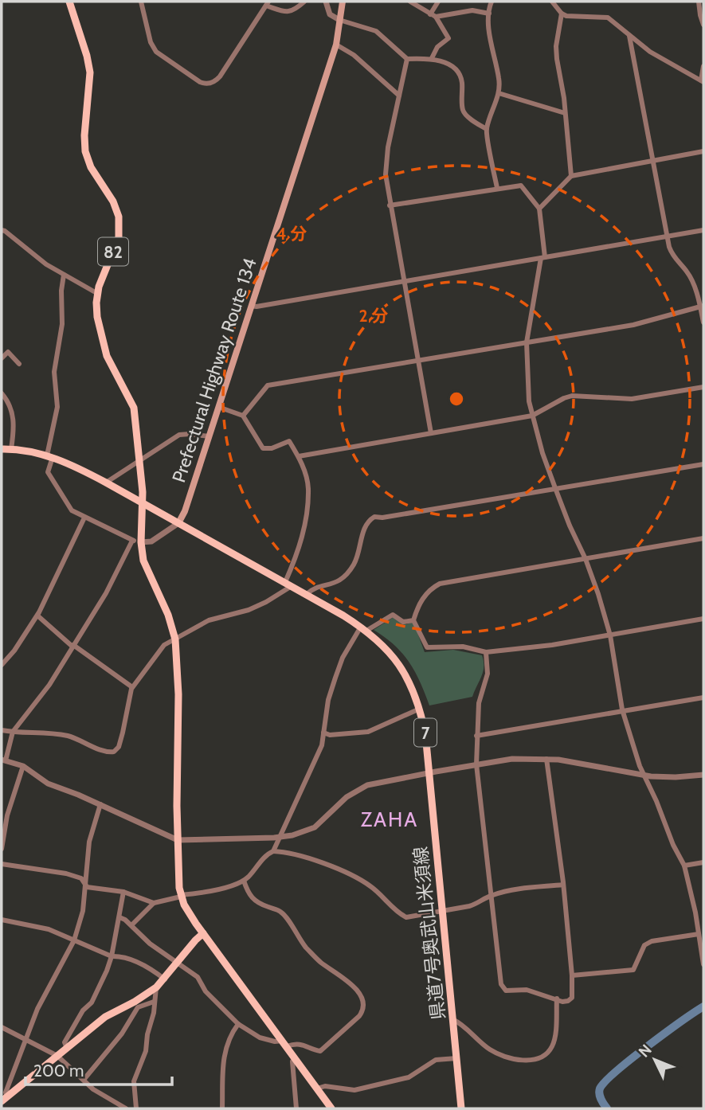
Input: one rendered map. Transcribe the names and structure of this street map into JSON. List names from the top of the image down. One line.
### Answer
{"streets":{"main road":["82","Prefectural Highway Route 134","7","県道7号奥武山米須線"]},"crossings":[["82","県道7号奥武山米須線"],["Prefectural Highway Route 134","県道7号奥武山米須線"]],"districts":["ZAHA"],"scale_bar":"200 m","north":"top left","rings":["4 分","2 分"]}
